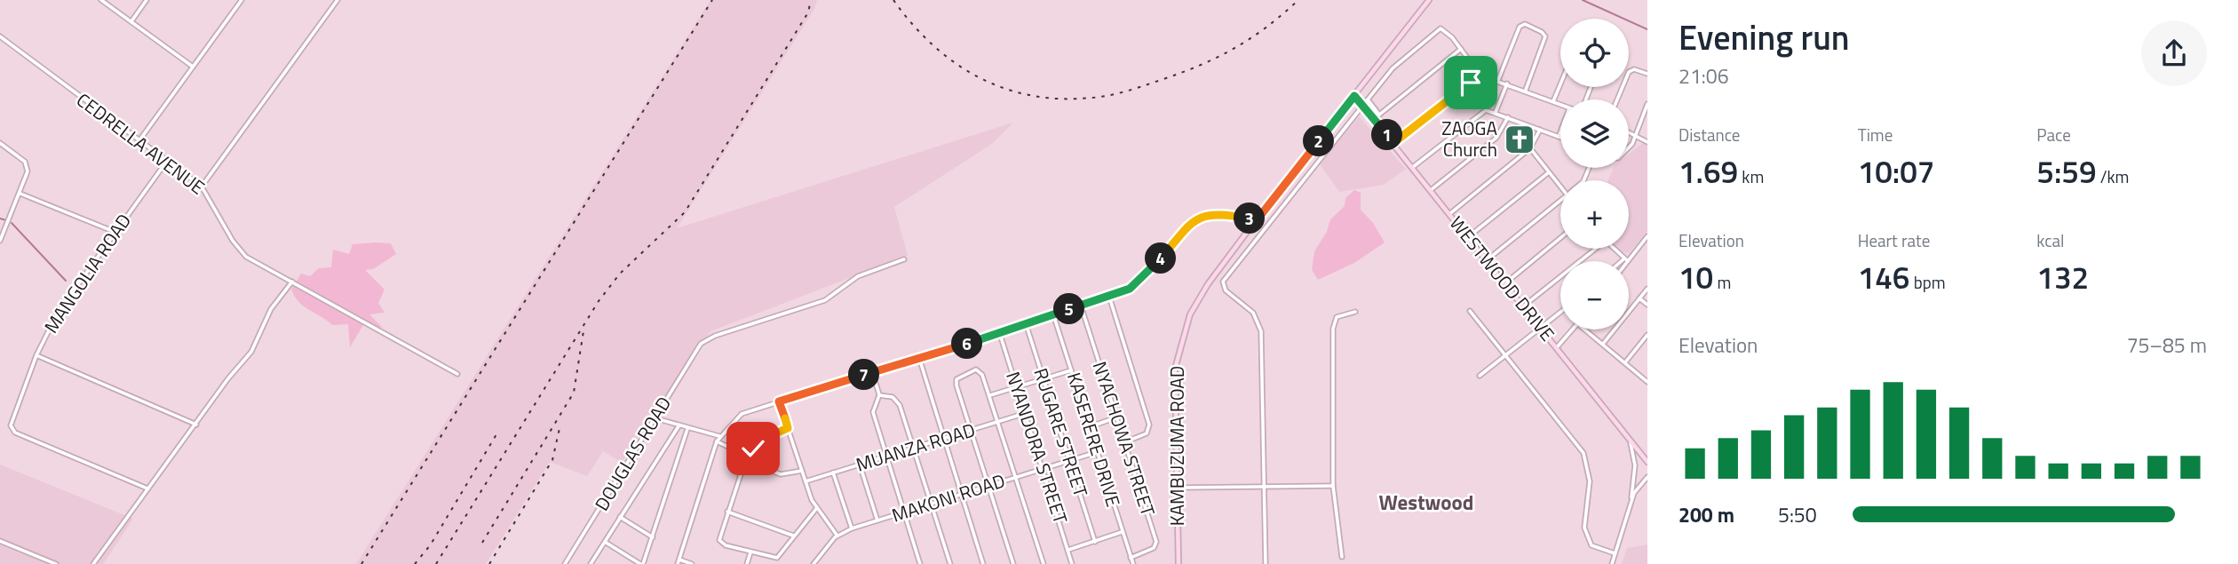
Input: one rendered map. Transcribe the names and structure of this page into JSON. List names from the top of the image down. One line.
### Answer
{"streets":{"main road":["WESTWOOD DRIVE","KAMBUZUMA ROAD"],"street":["CEDRELLA AVENUE","MANGOLIA ROAD","RUGARE STREET","NYACHOWA STREET","KASERERE DRIVE","MUANZA ROAD","NYANDORA STREET","DOUGLAS ROAD","MAKONI ROAD"]},"crossings":[["CEDRELLA AVENUE","MANGOLIA ROAD"],["WESTWOOD DRIVE","KAMBUZUMA ROAD"],["RUGARE STREET","MAKONI ROAD"],["NYACHOWA STREET","KASERERE DRIVE"],["KASERERE DRIVE","MAKONI ROAD"],["MUANZA ROAD","NYANDORA STREET"],["NYANDORA STREET","MAKONI ROAD"]],"districts":["Westwood"],"places":{"church":["ZAOGA Church"]},"page":{"heading":["Evening run","21:06"],"map_buttons":["+","−"],"stats":[["Distance","1.69 km"],["Time","10:07"],["Pace","5:59 /km"],["Elevation","10 m"],["Heart rate","146 bpm"],["kcal","132"]],"pins":["1","2","3","4","5","6","7"],"chart":["Elevation","75–85 m"],"list":[{"name":"200 m","note":"5:50"}]}}
